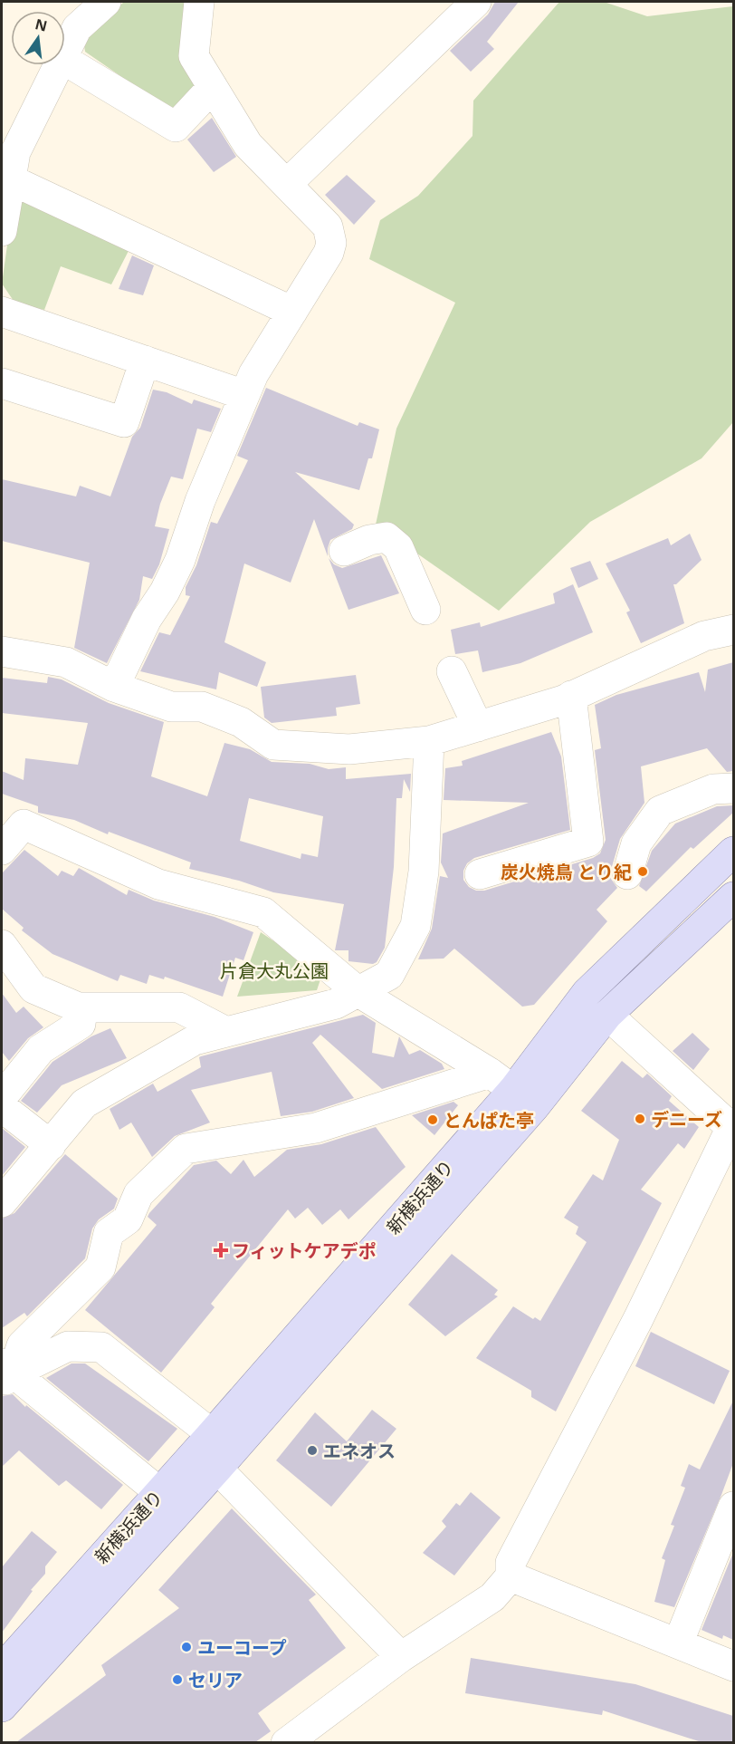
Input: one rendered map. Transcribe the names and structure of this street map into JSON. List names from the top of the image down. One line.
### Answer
{"streets":{"main road":["新横浜通り"]},"parks":["片倉大丸公園"],"places":{"other":["炭火焼鳥 とり紀","デニーズ","とんぱた亭","エネオス","ユーコープ","セリア"],"health":["フィットケアデポ"]},"north":"top"}
